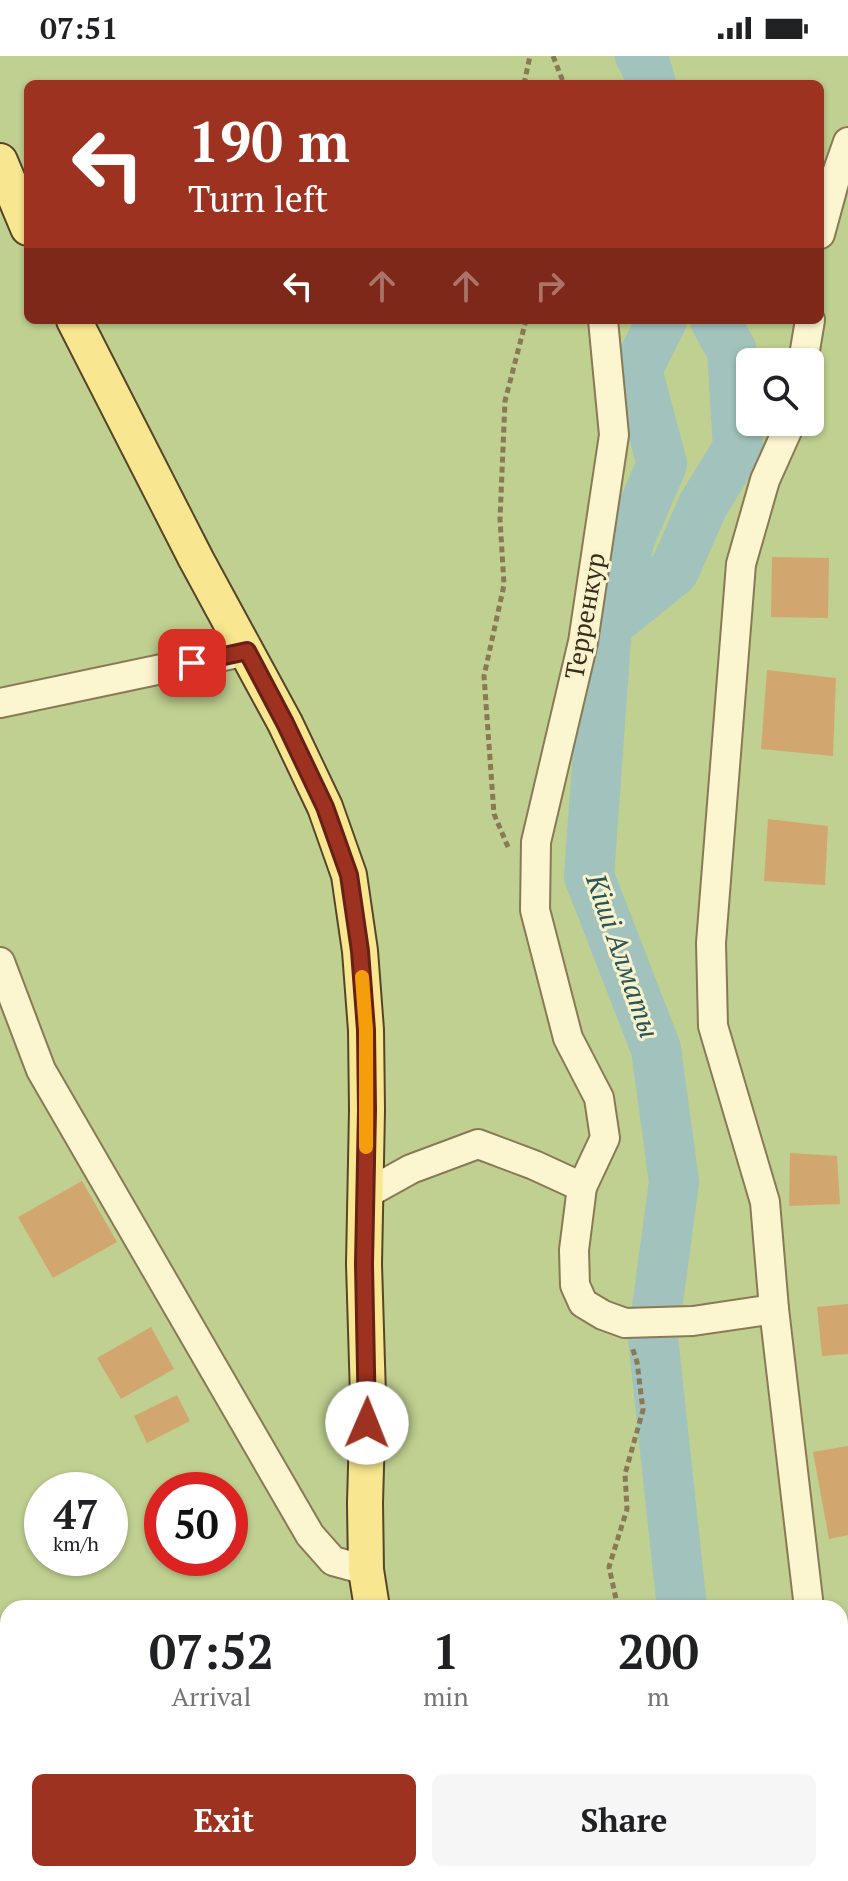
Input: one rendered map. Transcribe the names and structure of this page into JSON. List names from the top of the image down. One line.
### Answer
{"streets":{"street":["Терренкур"]},"water":["Кіші Алматы"],"page":{"status":"07:51","turn":["190 m","Turn left"],"speed":"47 km/h","limit":"50","eta":["07:52","Arrival","1","min","200","m"],"buttons":["Exit","Share"]}}
